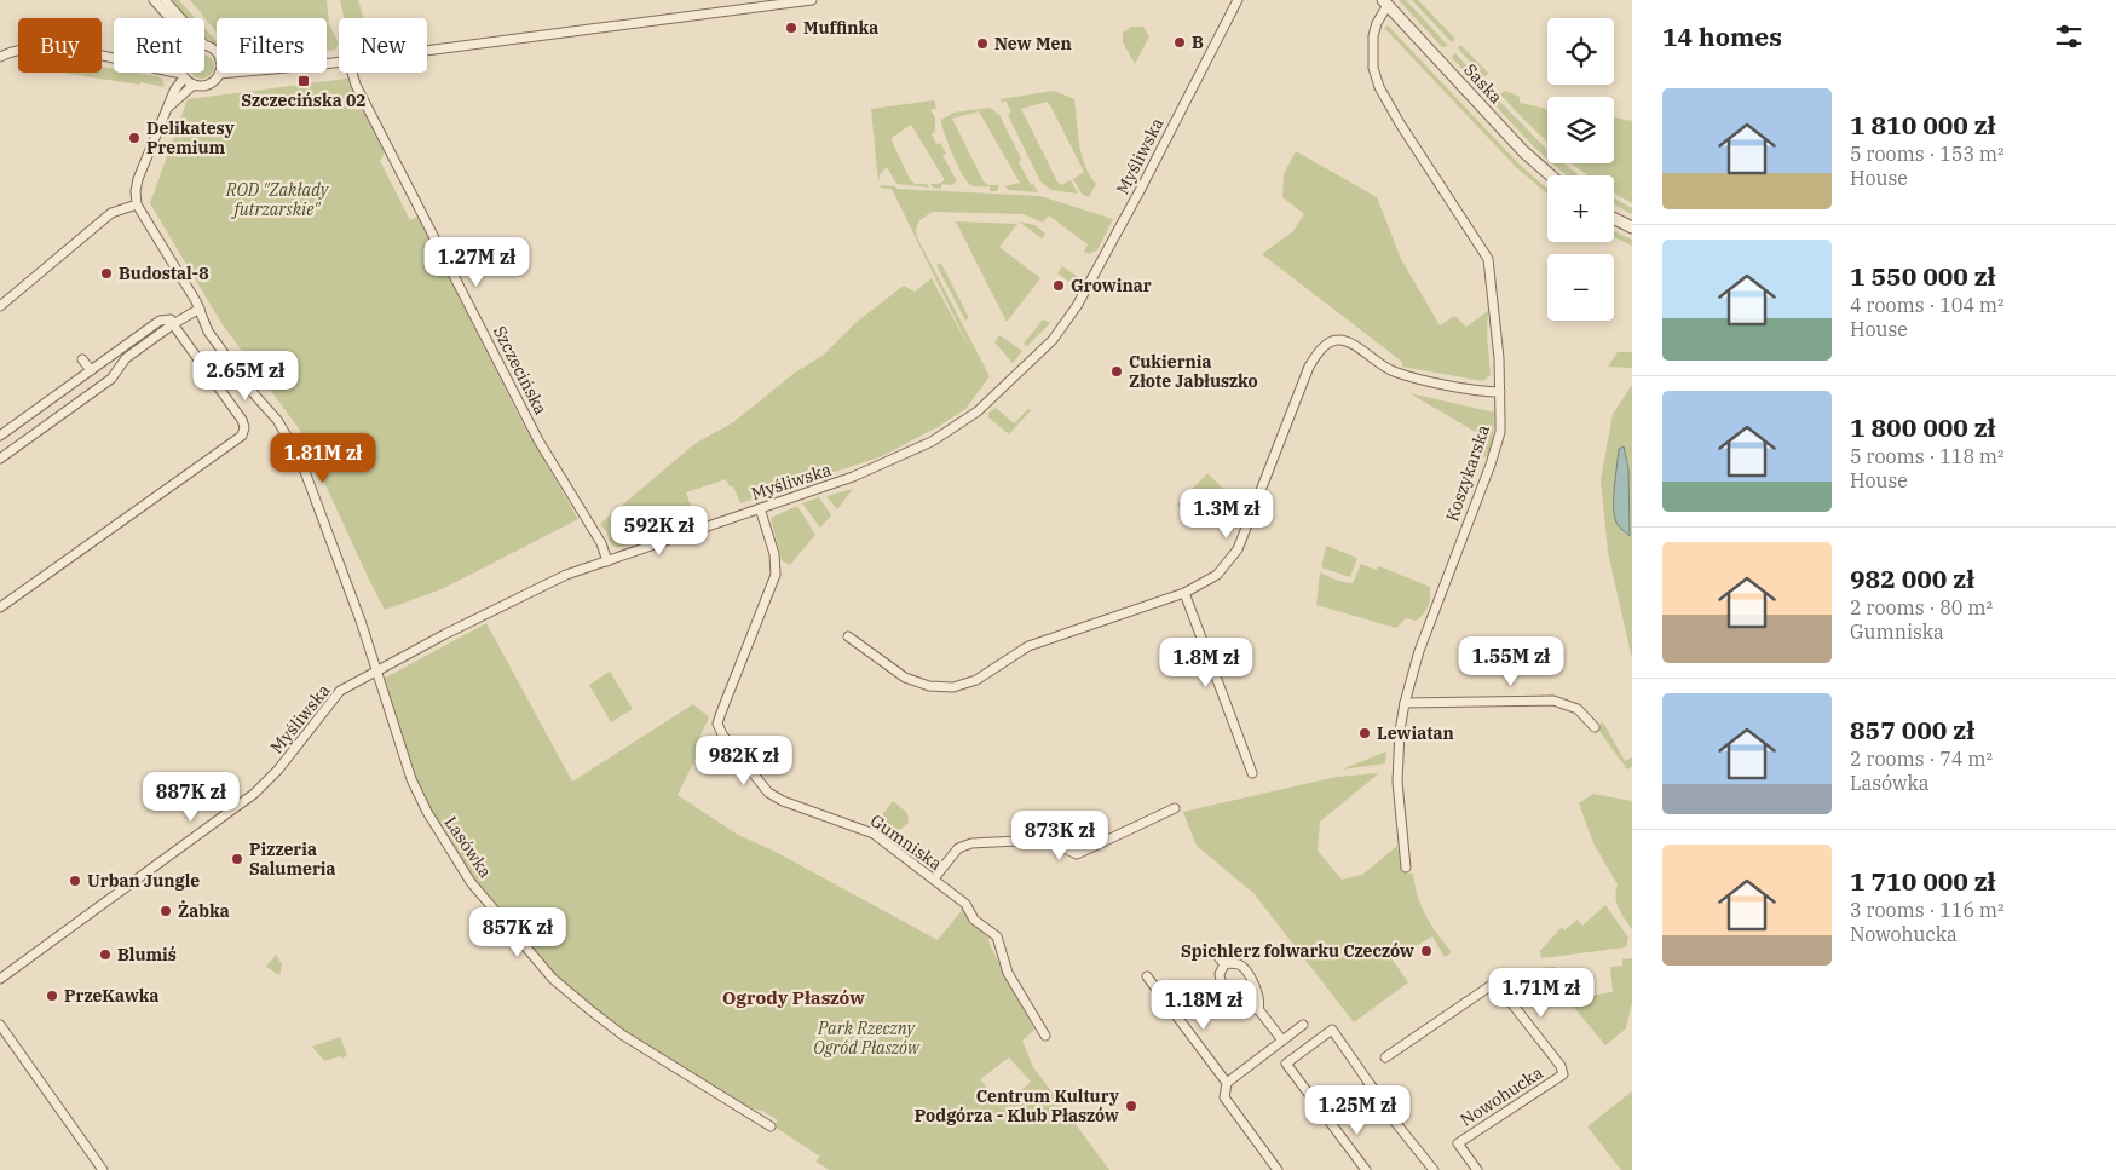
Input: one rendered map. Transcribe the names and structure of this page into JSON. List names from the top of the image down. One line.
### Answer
{"streets":{"street":["Saska","Myśliwska","Szczecińska","Koszykarska","Gumniska","Lasówka","Nowohucka"]},"crossings":[["Saska","Koszykarska"],["Myśliwska","Szczecińska"],["Myśliwska","Gumniska"],["Myśliwska","Lasówka"]],"districts":["Ogrody Płaszów"],"parks":["ROD \"Zakłady futrzarskie\"","Park Rzeczny Ogród Płaszów"],"places":{"other":["Muffinka","B","New Men","Delikatesy Premium","Budostal-8","Growinar","Cukiernia Złote Jabłuszko","Lewiatan","Pizzeria Salumeria","Urban Jungle","Żabka","Spichlerz folwarku Czeczów","Blumiś","PrzeKawka","Centrum Kultury Podgórza - Klub Płaszów"],"transit":["Szczecińska 02"]},"page":{"heading":"14 homes","map_buttons":["+","−"],"chip":["Buy","Rent","Filters","New"],"list":[{"name":"1 810 000 zł","note":"5 rooms · 153 m² · House"},{"name":"1 550 000 zł","note":"4 rooms · 104 m² · House"},{"name":"1 800 000 zł","note":"5 rooms · 118 m² · House"},{"name":"982 000 zł","note":"2 rooms · 80 m² · Gumniska"},{"name":"857 000 zł","note":"2 rooms · 74 m² · Lasówka"},{"name":"1 710 000 zł","note":"3 rooms · 116 m² · Nowohucka"}],"price":["1.27M zł","2.65M zł","1.81M zł","1.3M zł","592K zł","1.55M zł","1.8M zł","982K zł","887K zł","873K zł","857K zł","1.71M zł","1.18M zł","1.25M zł"]}}
